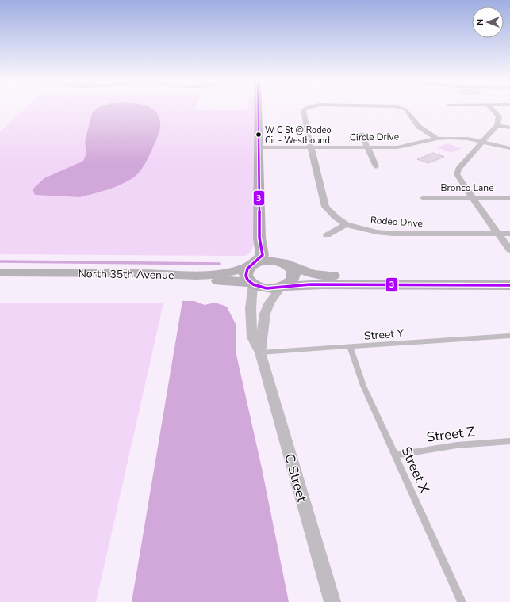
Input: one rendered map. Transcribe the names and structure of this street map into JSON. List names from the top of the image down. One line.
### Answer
{"streets":{"street":["Circle Drive","Bronco Lane","Rodeo Drive","North 35th Avenue","C Street"],"lane":["Street Y","Street Z","Street X"]},"crossings":[["Circle Drive","Rodeo Drive"],["North 35th Avenue","C Street"],["Street Y","Street X"],["Street Y","C Street"],["Street Z","Street X"]],"places":["W C St @ Rodeo Cir - Westbound"],"lines":["transit line 3"],"north":"left"}
